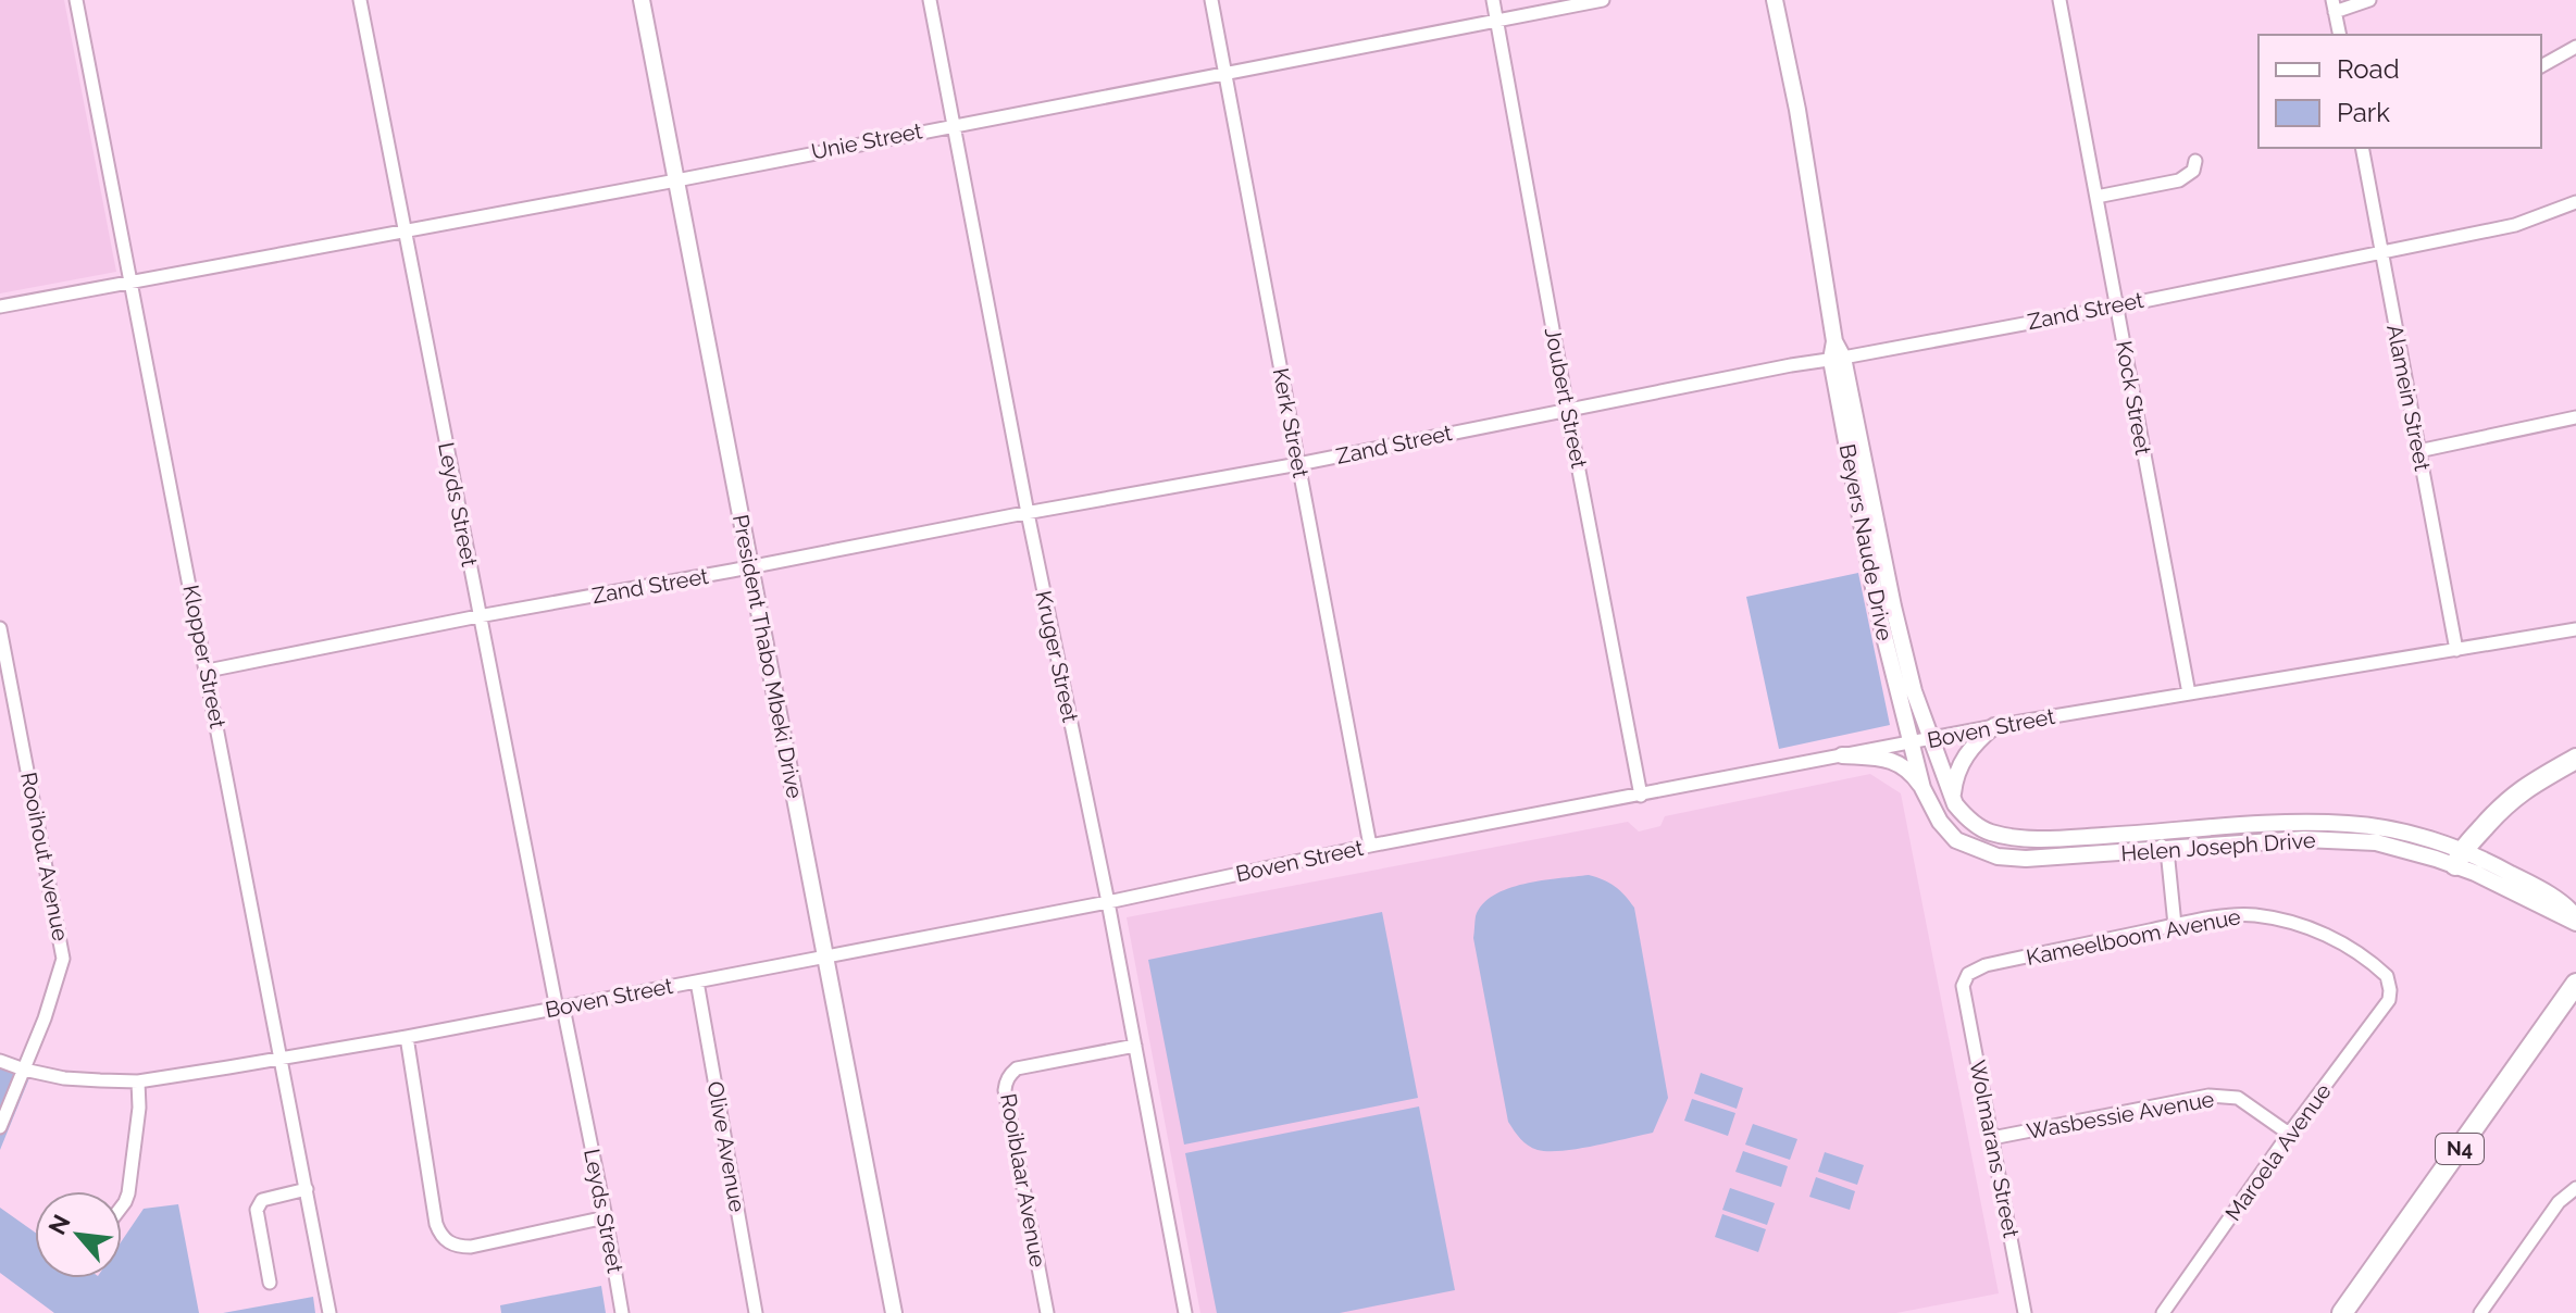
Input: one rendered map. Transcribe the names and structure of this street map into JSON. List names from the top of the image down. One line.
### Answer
{"streets":{"highway":["N4"],"street":["Unie Street","Zand Street","Joubert Street","Kock Street","Alamein Street","Kerk Street","Leyds Street","Beyers Naude Drive","Klopper Street","President Thabo Mbeki Drive","Kruger Street","Boven Street","Helen Joseph Drive","Rooihout Avenue","Kameelboom Avenue","Wasbessie Avenue","Olive Avenue","Wolmarans Street","Maroela Avenue","Rooiblaar Avenue"]},"crossings":[["Unie Street","Joubert Street"],["Unie Street","Kerk Street"],["Unie Street","Leyds Street"],["Unie Street","Klopper Street"],["Unie Street","President Thabo Mbeki Drive"],["Unie Street","Kruger Street"],["Zand Street","Joubert Street"],["Zand Street","Kock Street"],["Zand Street","Alamein Street"],["Zand Street","Kerk Street"],["Zand Street","Leyds Street"],["Zand Street","Beyers Naude Drive"],["Zand Street","Klopper Street"],["Zand Street","President Thabo Mbeki Drive"],["Zand Street","Kruger Street"],["Joubert Street","Boven Street"],["Kock Street","Boven Street"],["Alamein Street","Boven Street"],["Kerk Street","Boven Street"],["Leyds Street","Boven Street"],["Beyers Naude Drive","Boven Street"],["Beyers Naude Drive","Helen Joseph Drive"],["Klopper Street","Boven Street"],["President Thabo Mbeki Drive","Boven Street"],["Kruger Street","Boven Street"],["Kruger Street","Rooiblaar Avenue"],["Boven Street","Helen Joseph Drive"],["Boven Street","Rooihout Avenue"],["Boven Street","Olive Avenue"],["Kameelboom Avenue","Wolmarans Street"],["Kameelboom Avenue","Maroela Avenue"],["Wasbessie Avenue","Wolmarans Street"],["Wasbessie Avenue","Maroela Avenue"]],"legend":["Road","Park"],"north":"top left"}
